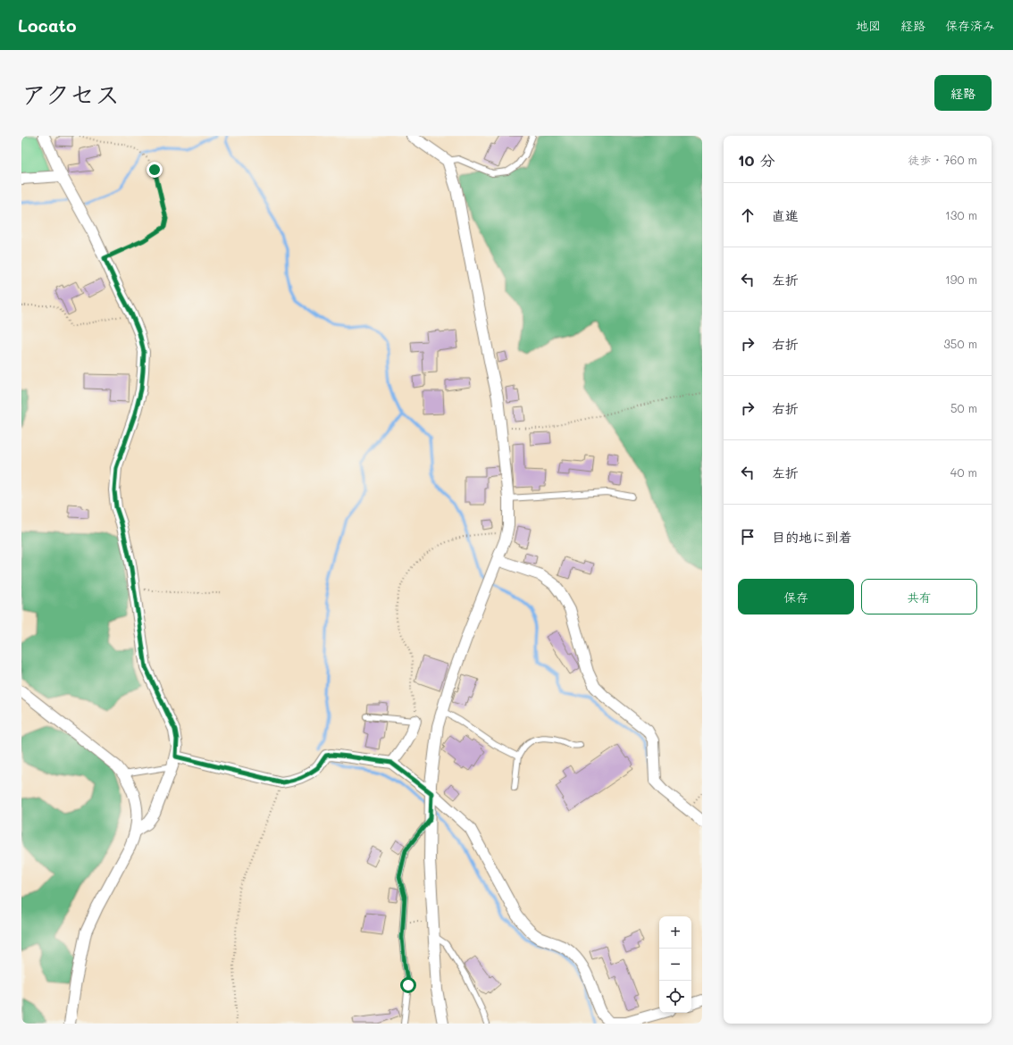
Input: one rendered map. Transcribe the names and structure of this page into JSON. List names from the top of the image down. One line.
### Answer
{"page":{"header":"Locato","nav":["地図","経路","保存済み"],"title":"アクセス","buttons":["経路",["保存","共有"]],"heading":["10 分","徒歩 · 760 m"],"list":[["直進","130 m"],["左折","190 m"],["右折","350 m"],["右折","50 m"],["左折","40 m"],"目的地に到着"],"map_buttons":["+","−"]}}
